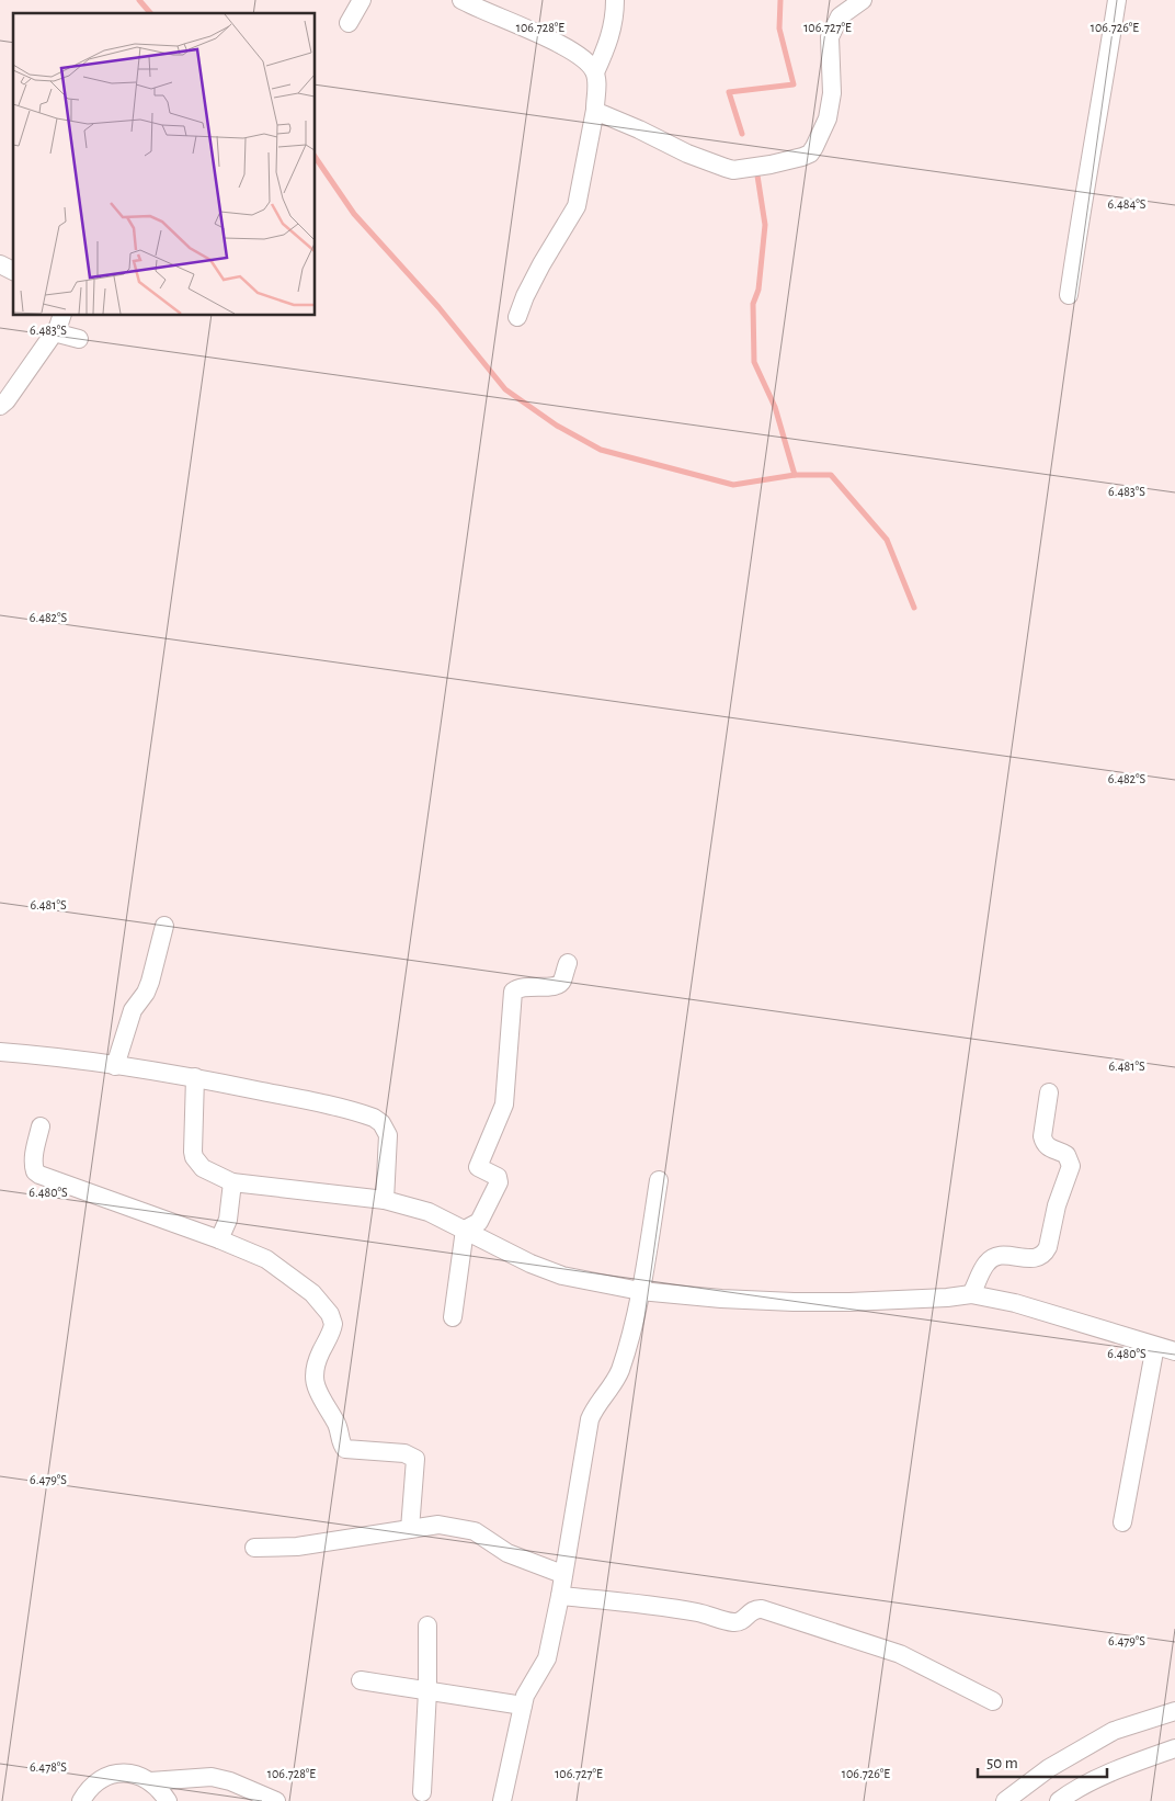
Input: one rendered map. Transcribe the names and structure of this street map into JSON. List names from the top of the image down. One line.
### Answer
{"scale_bar":"50 m","coordinates":["106.728°E","106.727°E","106.726°E","6.484°S","6.483°S","6.482°S","6.481°S","6.480°S","6.479°S","6.478°S"]}
